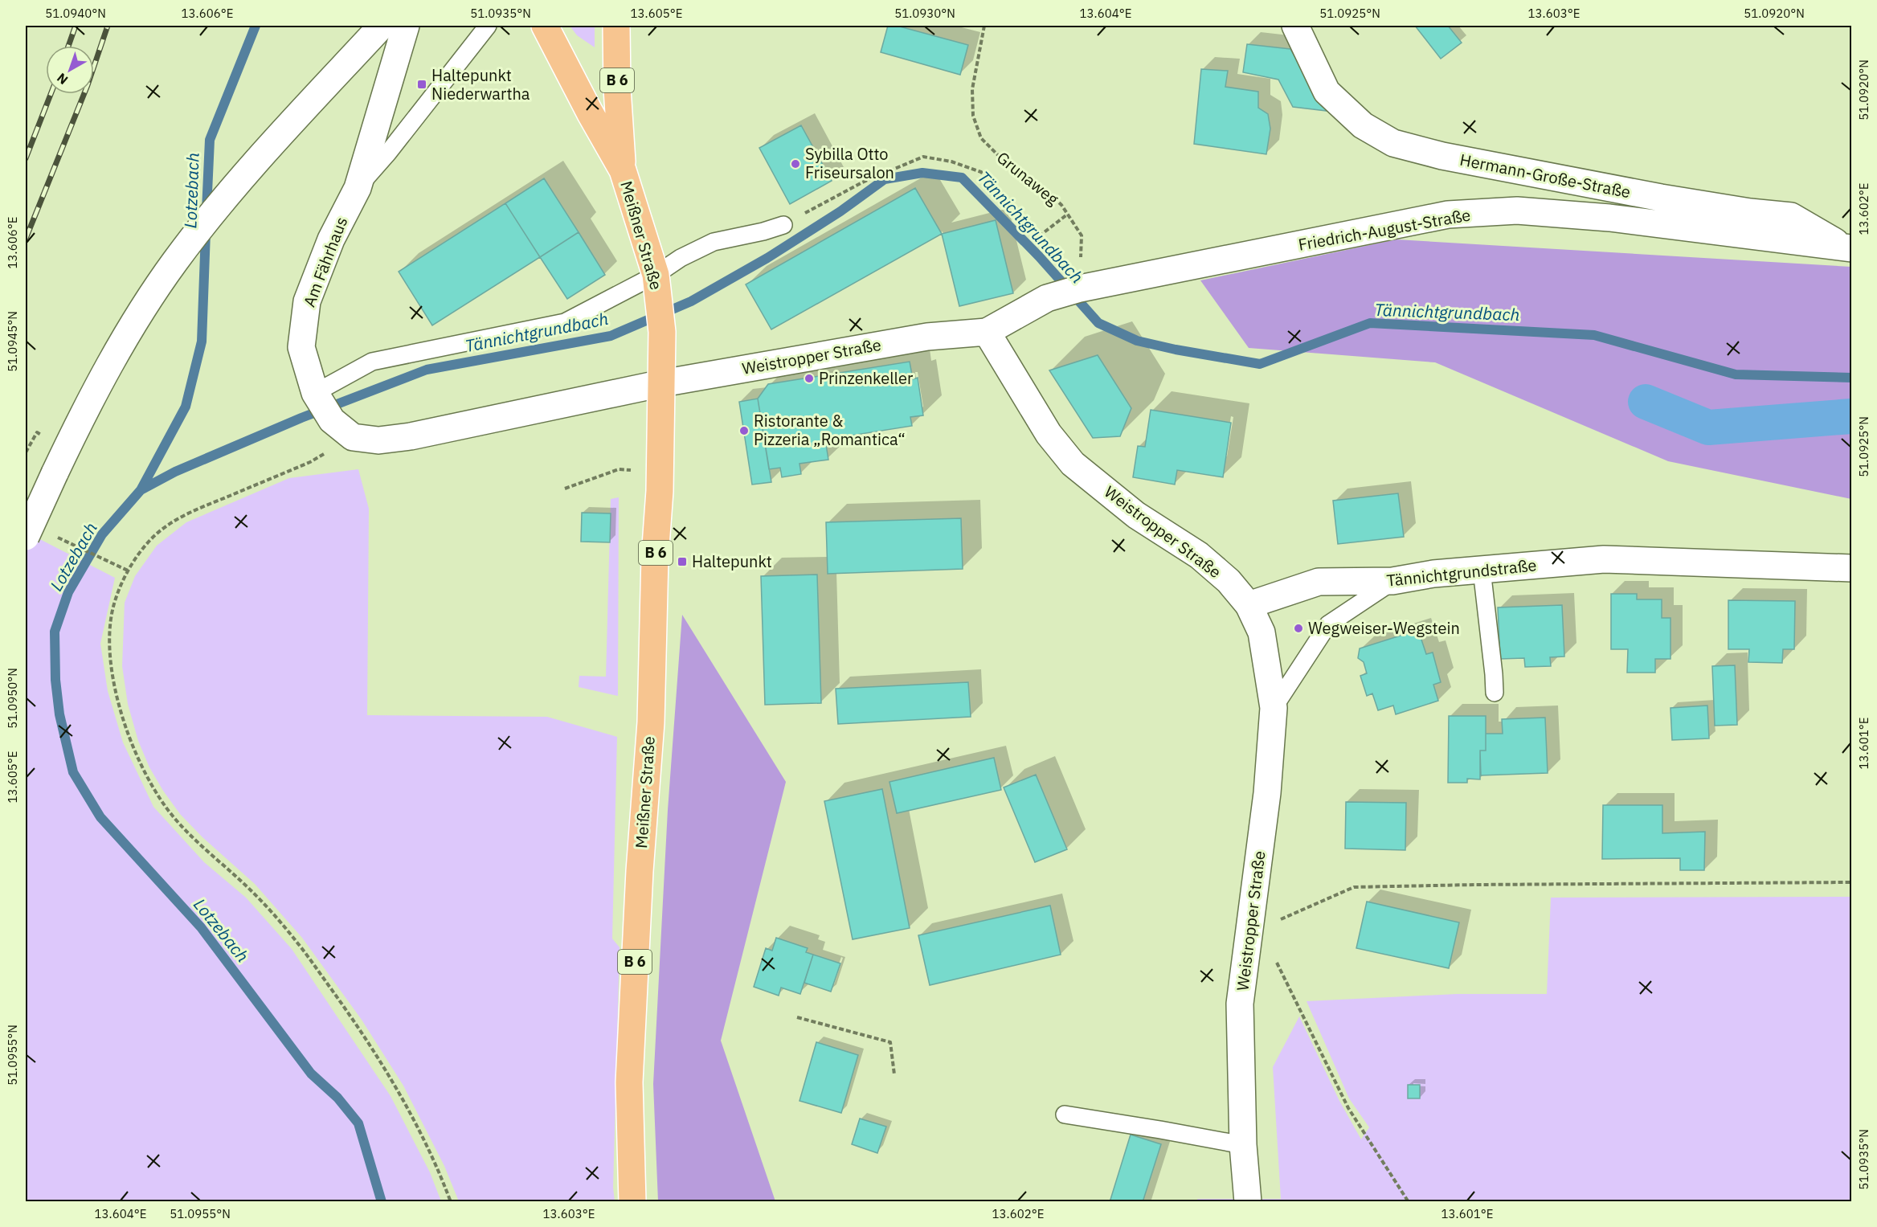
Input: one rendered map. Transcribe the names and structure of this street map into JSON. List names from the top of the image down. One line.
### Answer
{"streets":{"main road":["B 6","Meißner Straße"],"street":["Hermann-Große-Straße","Friedrich-August-Straße","Am Fährhaus","Weistropper Straße","Tännichtgrundstraße"],"path":["Grunaweg"]},"crossings":[["B 6","Meißner Straße"],["Hermann-Große-Straße","Friedrich-August-Straße"],["Grunaweg","Friedrich-August-Straße"],["Friedrich-August-Straße","Weistropper Straße"],["Meißner Straße","Weistropper Straße"],["Weistropper Straße","Tännichtgrundstraße"]],"water":["Lotzebach","Tännichtgrundbach"],"places":{"transit":["Haltepunkt Niederwartha","Haltepunkt"],"other":["Sybilla Otto Friseursalon","Prinzenkeller","Ristorante & Pizzeria „Romantica“","Wegweiser-Wegstein"]},"north":"bottom left","coordinates":["51.0940°N","13.606°E","51.0935°N","13.605°E","51.0930°N","13.604°E","51.0925°N","13.603°E","51.0920°N","13.602°E","51.0945°N","51.0950°N","13.601°E","51.0955°N"]}
